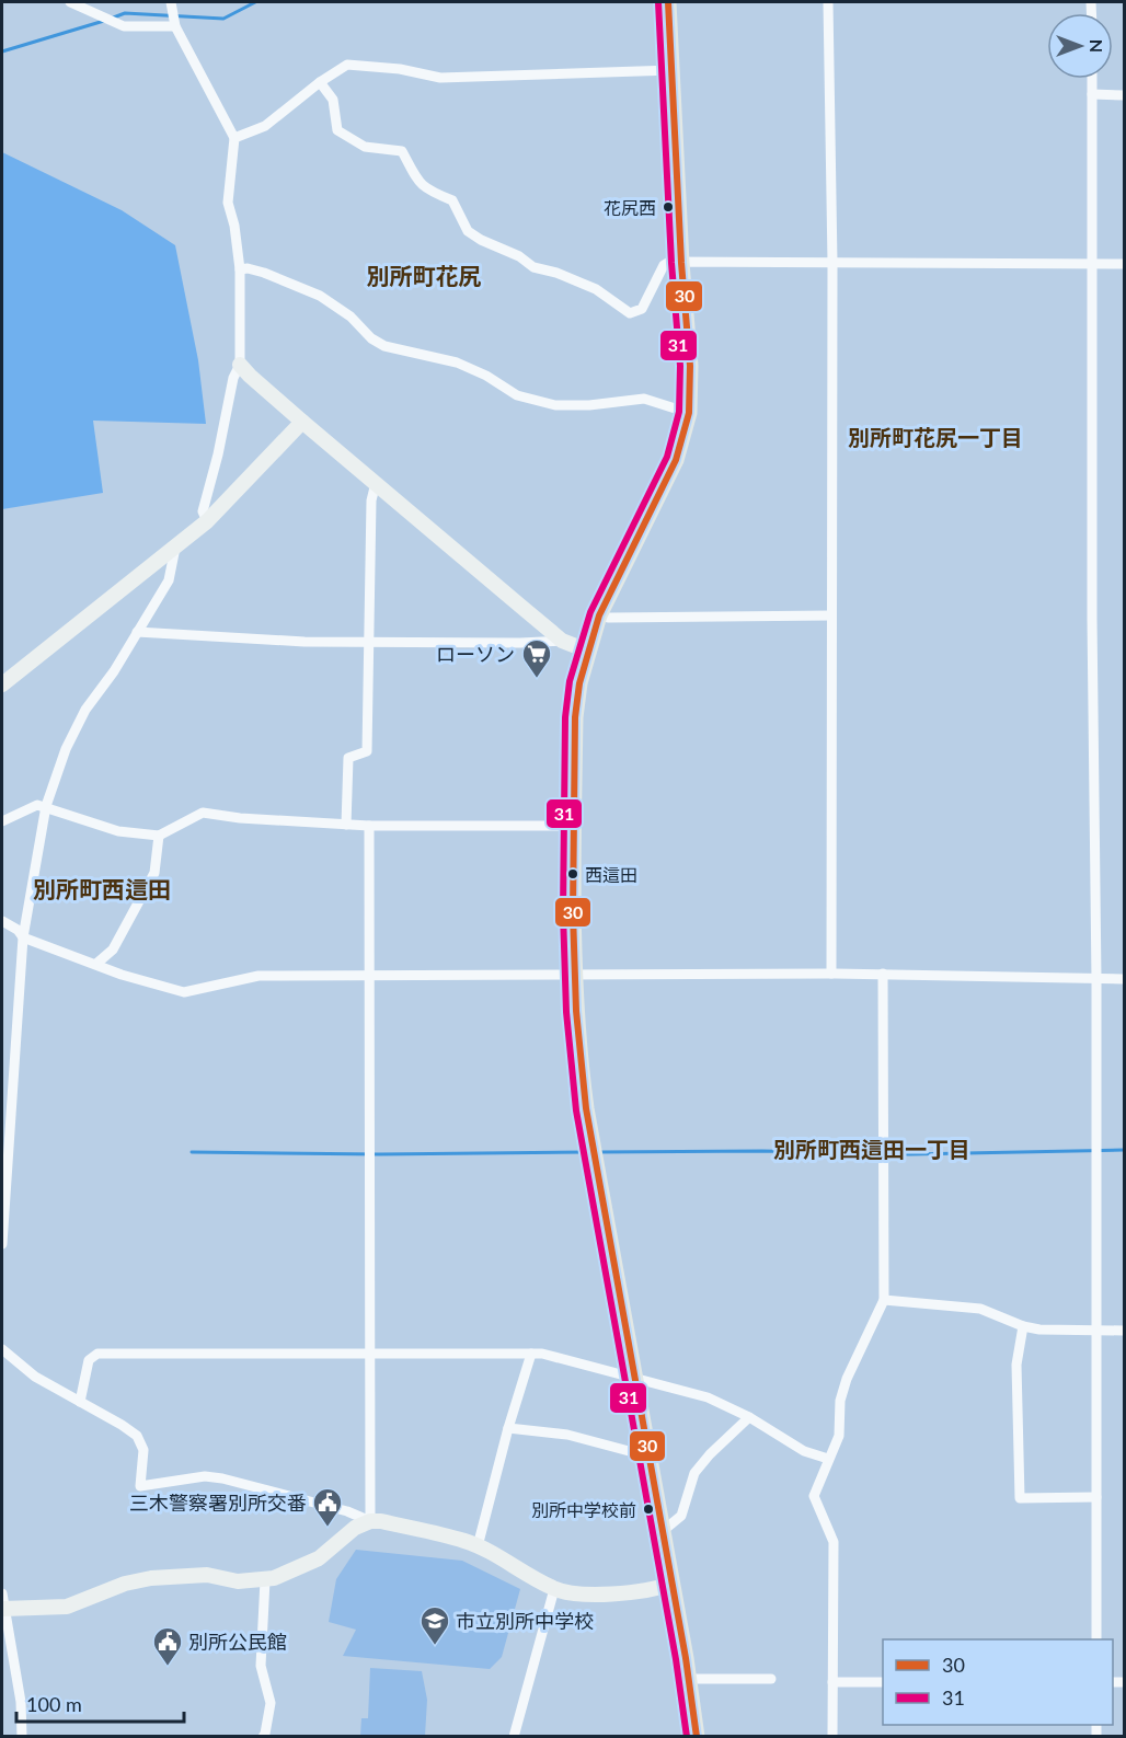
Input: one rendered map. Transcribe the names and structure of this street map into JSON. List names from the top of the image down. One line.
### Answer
{"districts":["別所町花尻","別所町花尻一丁目","別所町西這田","別所町西這田一丁目"],"places":{"other":["花尻西","西這田","別所中学校前"],"supermarket":["ローソン"],"public building":["三木警察署別所交番","別所公民館"],"school or university":["市立別所中学校"]},"lines":["transit line 30","transit line 31"],"legend":["30","31"],"scale_bar":"100 m","north":"right"}
